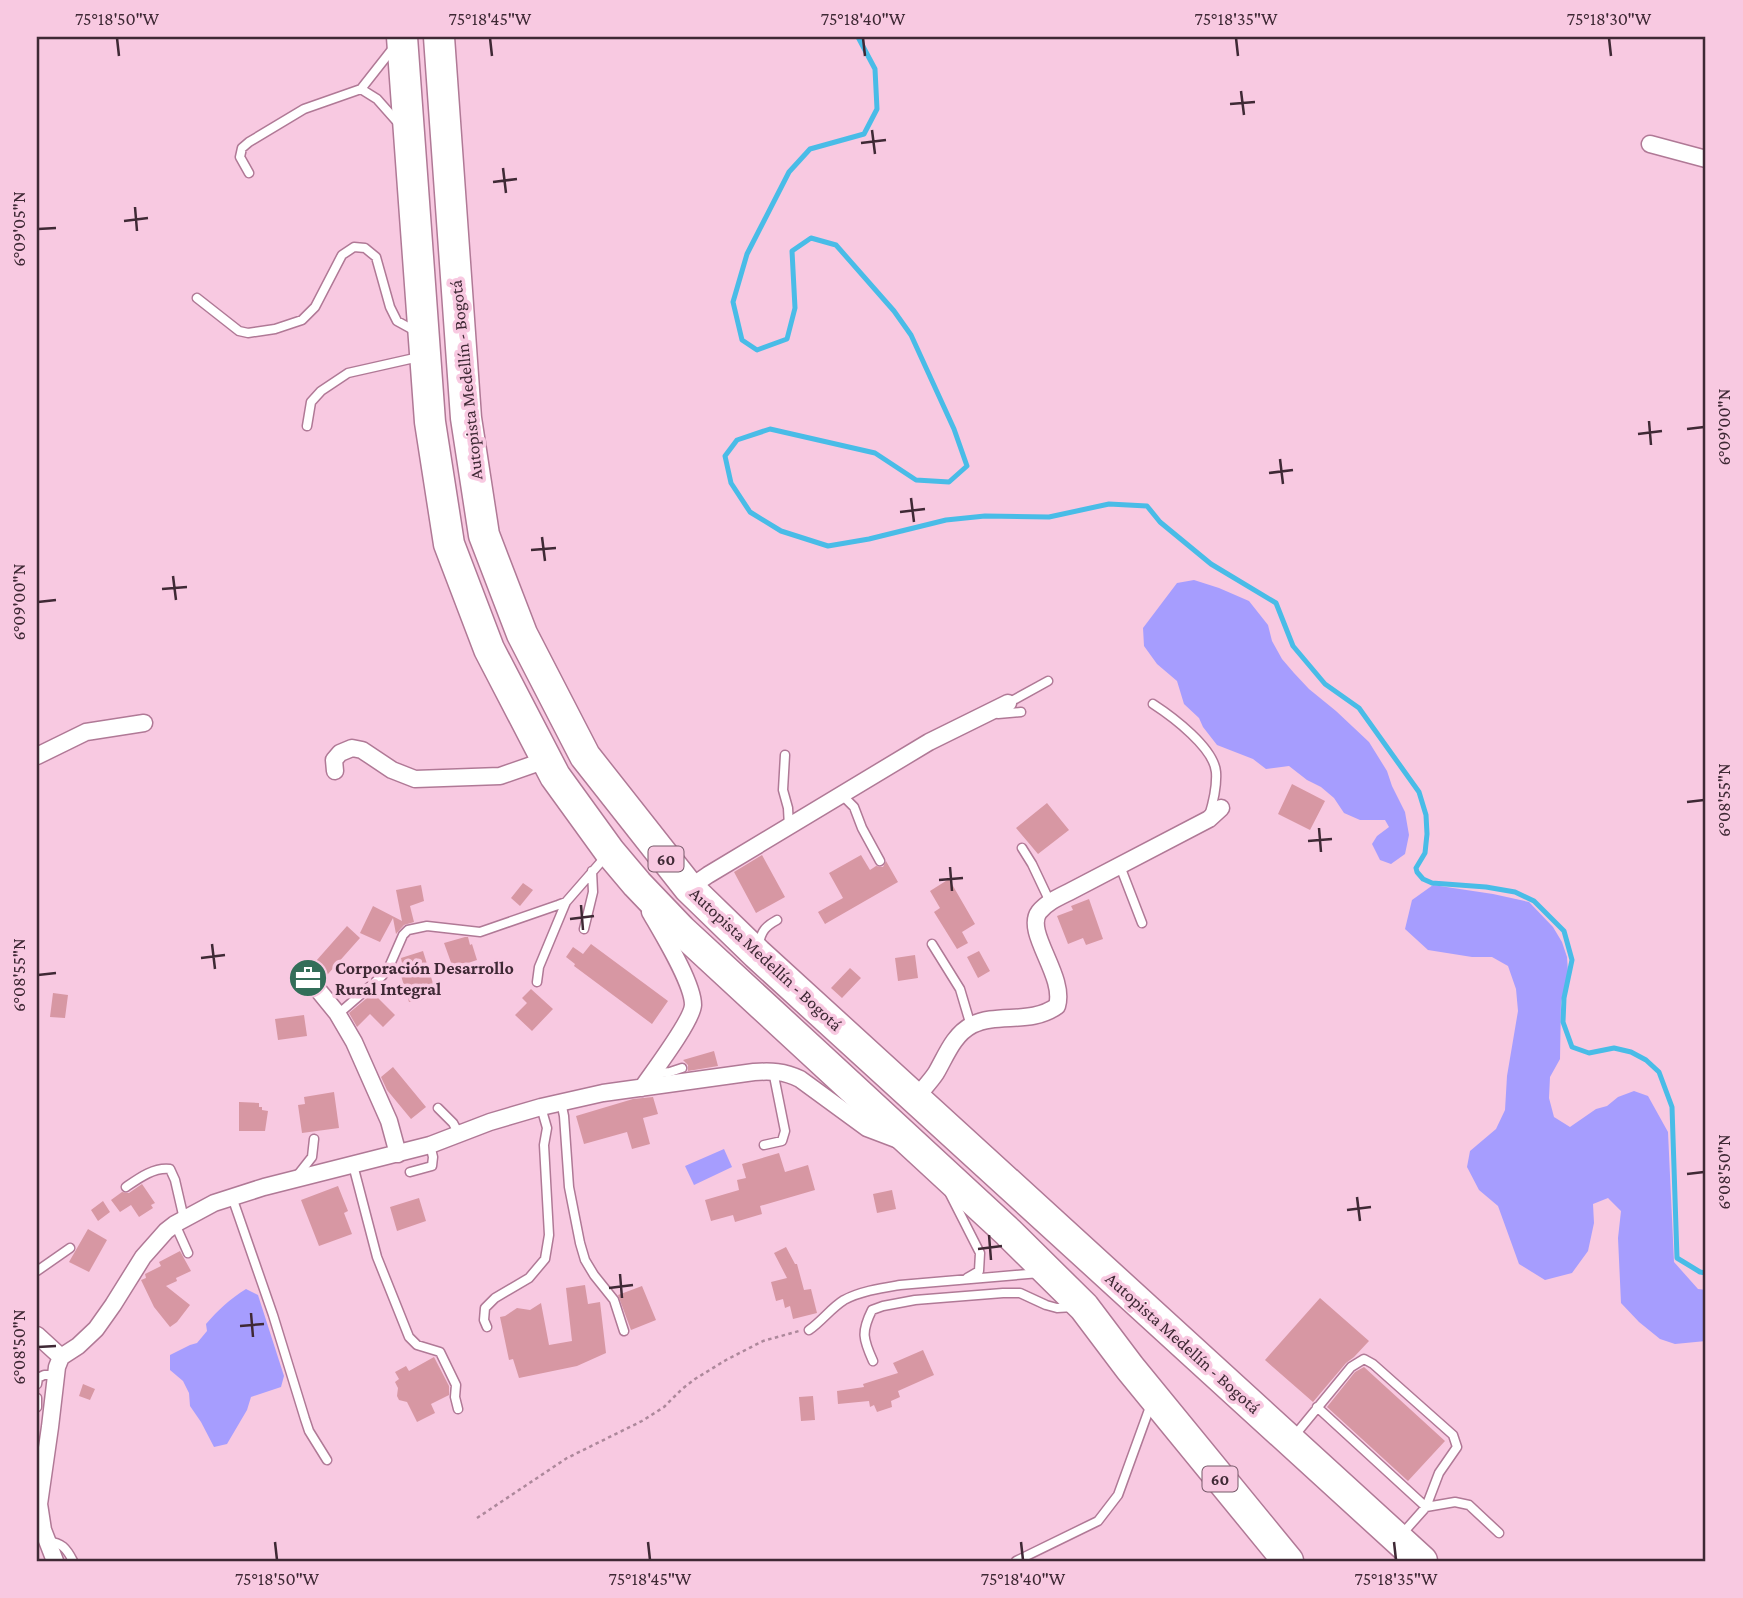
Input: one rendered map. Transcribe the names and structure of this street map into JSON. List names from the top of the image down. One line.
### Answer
{"streets":{"highway":["Autopista Medellín - Bogotá","60"]},"places":{"office":["Corporación Desarrollo Rural Integral"]},"coordinates":["75°18'50\"W","75°18'45\"W","75°18'40\"W","75°18'35\"W","75°18'30\"W","6°09'05\"N","6°09'00\"N","6°08'55\"N","6°08'50\"N"]}
